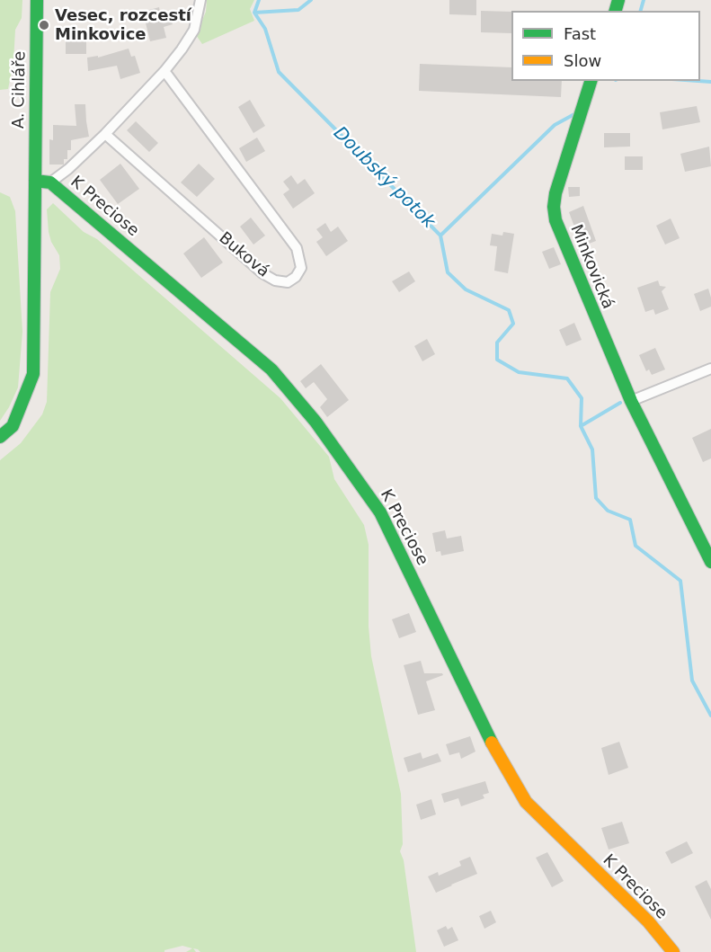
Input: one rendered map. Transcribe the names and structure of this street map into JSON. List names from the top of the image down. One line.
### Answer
{"streets":{"street":["A. Cihláře","K Preciose","Buková","Minkovická"]},"crossings":[["A. Cihláře","K Preciose"]],"water":["Doubský potok"],"places":["Vesec, rozcestí Minkovice"],"legend":["Fast","Slow"]}
